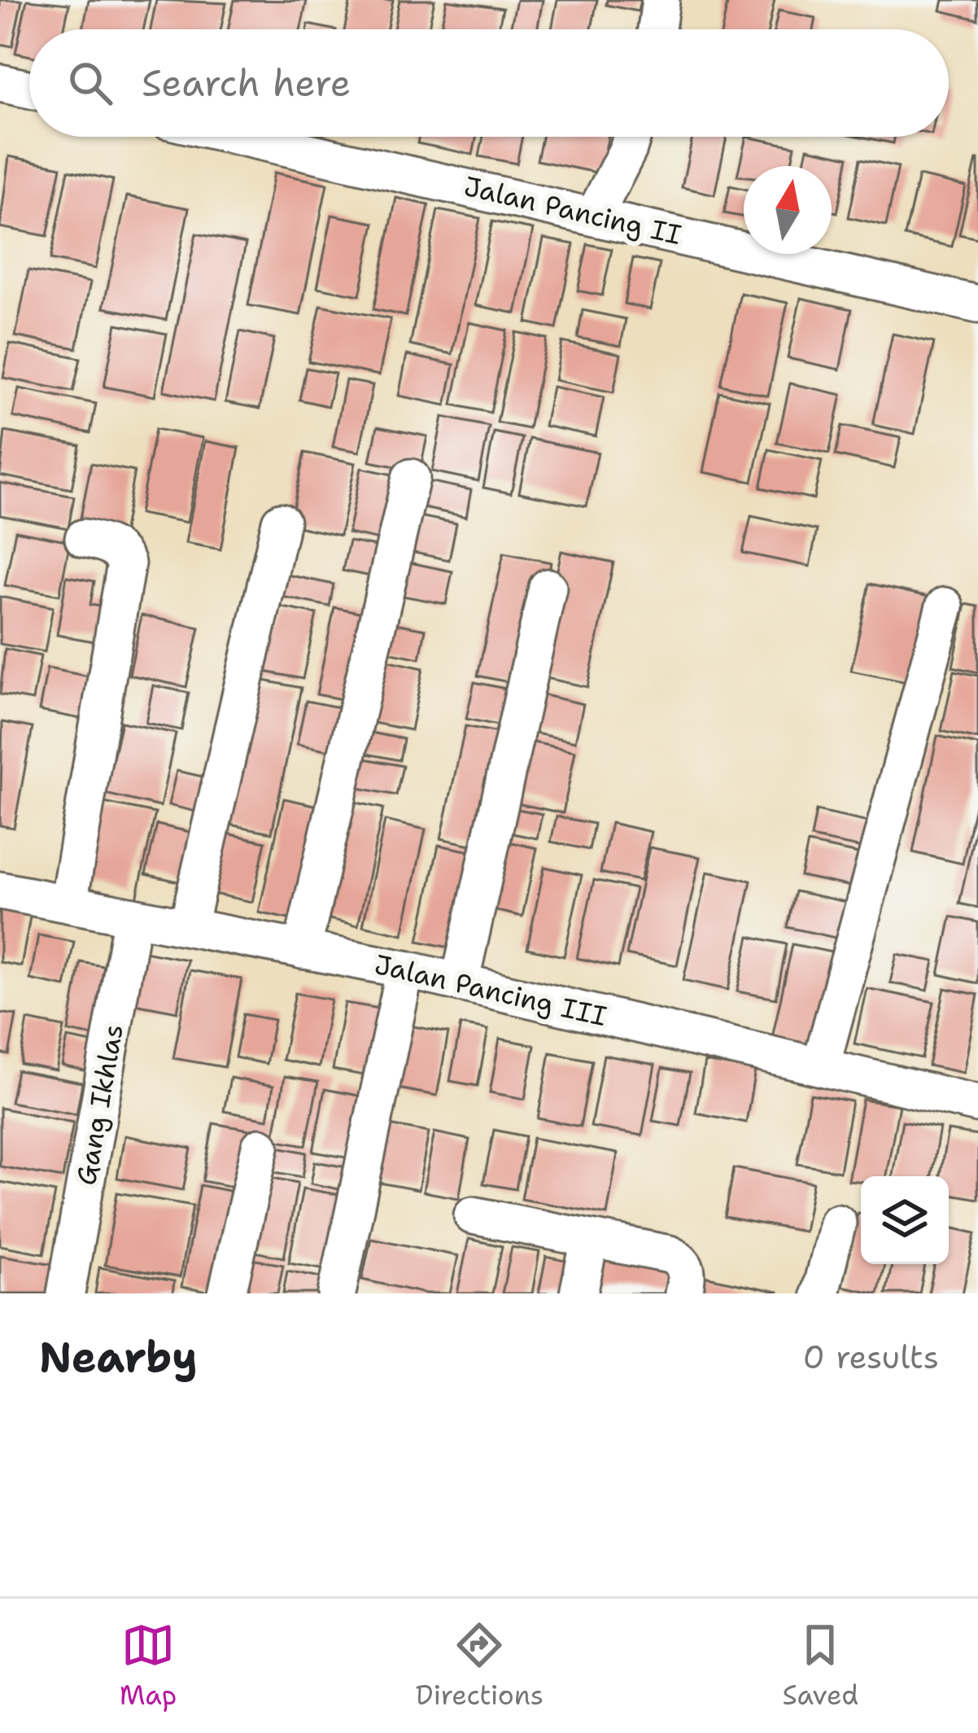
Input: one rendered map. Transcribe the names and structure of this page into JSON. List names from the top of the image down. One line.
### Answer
{"streets":{"street":["Jalan Pancing II","Jalan Pancing III","Gang Ikhlas"]},"crossings":[["Jalan Pancing III","Gang Ikhlas"]],"north":"top","page":{"search":"Search here","heading":["Nearby","0 results"],"nav":["Map","Directions","Saved"]}}
